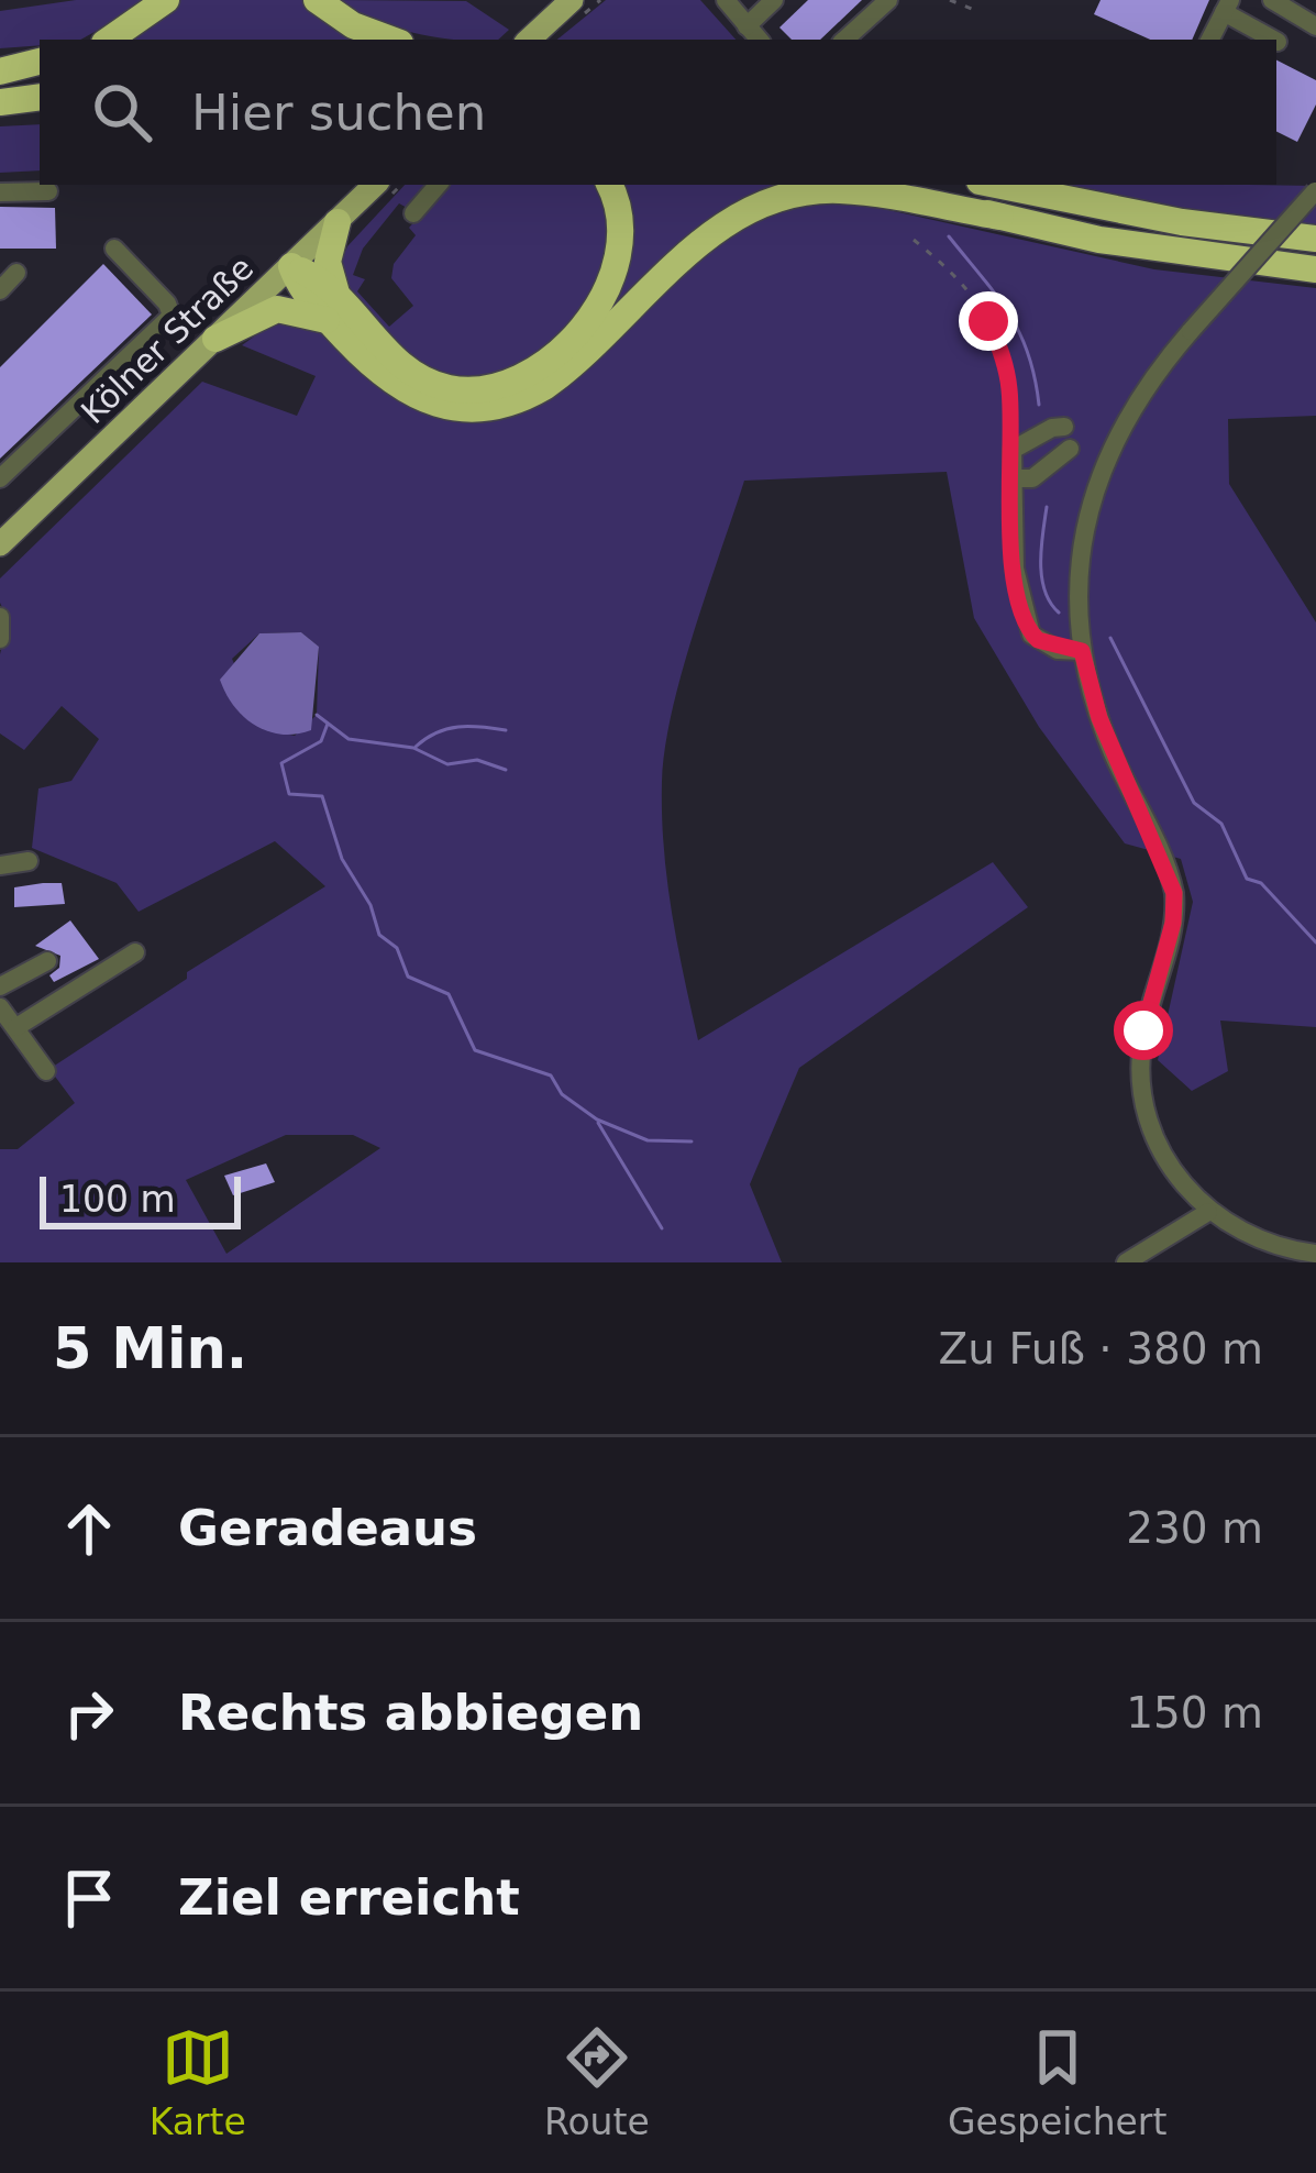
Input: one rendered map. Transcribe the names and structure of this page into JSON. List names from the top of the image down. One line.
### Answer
{"streets":{"main road":["Kölner Straße"]},"scale_bar":"100 m","page":{"search":"Hier suchen","scale":"100 m","heading":["5 Min.","Zu Fuß · 380 m"],"list":[["Geradeaus","230 m"],["Rechts abbiegen","150 m"],"Ziel erreicht"],"nav":["Karte","Route","Gespeichert"]}}
